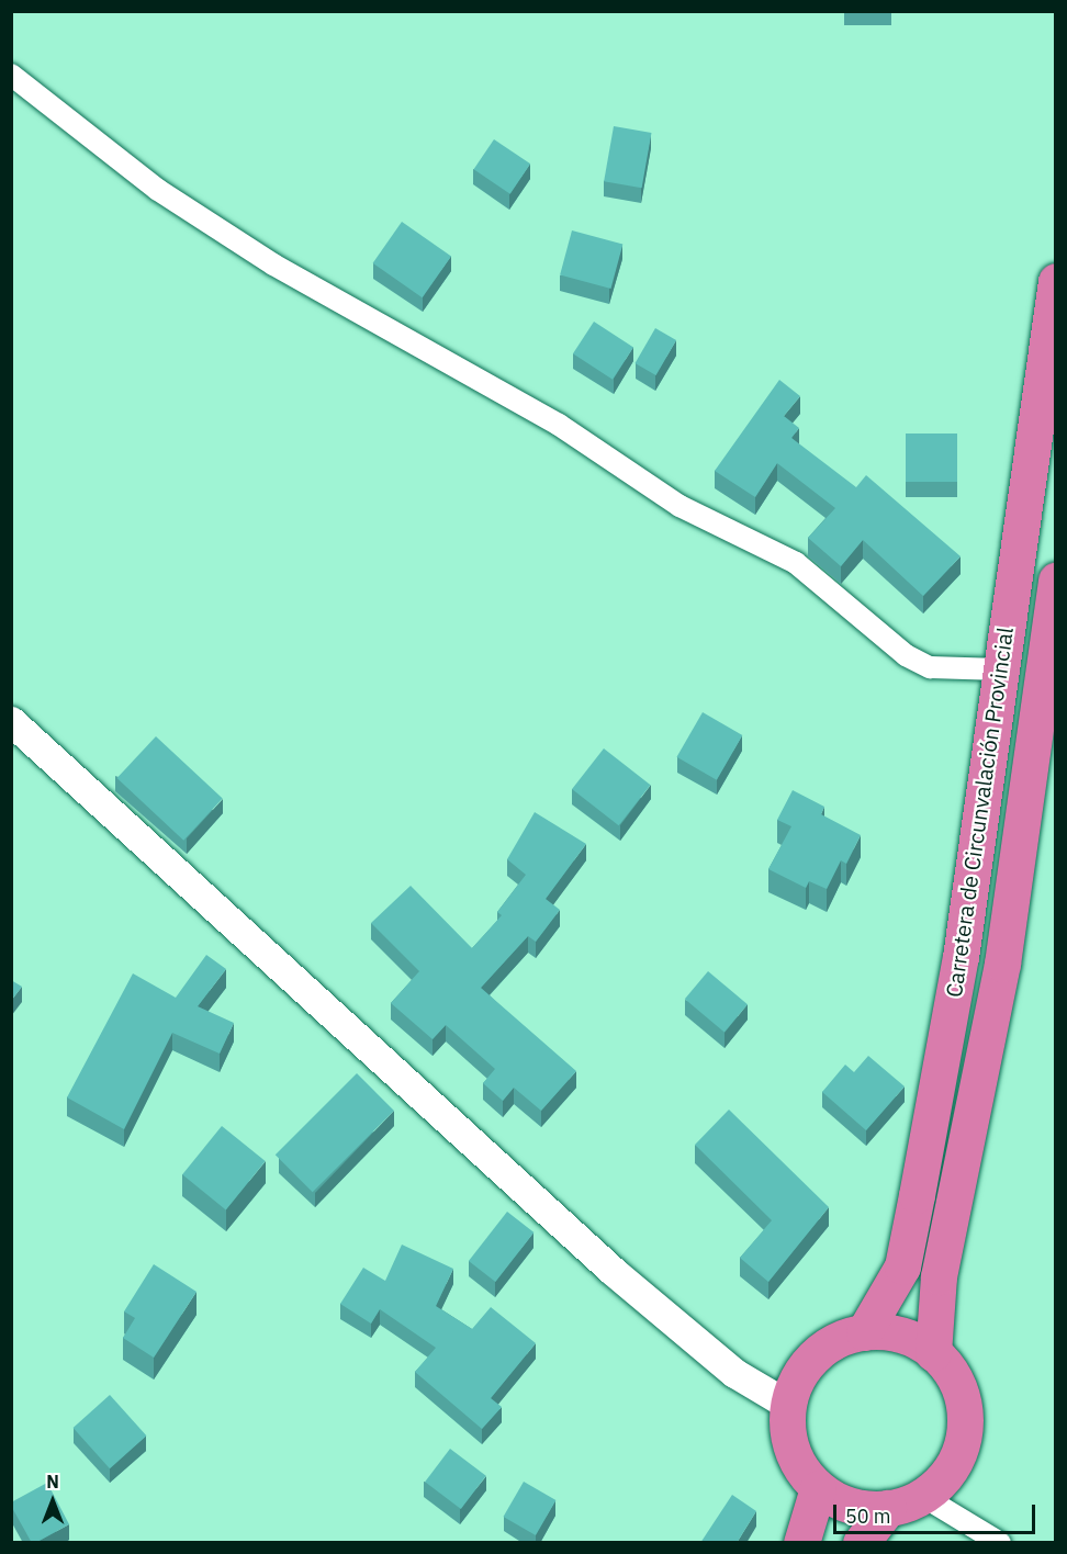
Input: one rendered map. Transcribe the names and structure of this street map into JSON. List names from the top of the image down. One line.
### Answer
{"streets":{"highway":["Carretera de Circunvalación Provincial"]},"scale_bar":"50 m","north":"top"}
